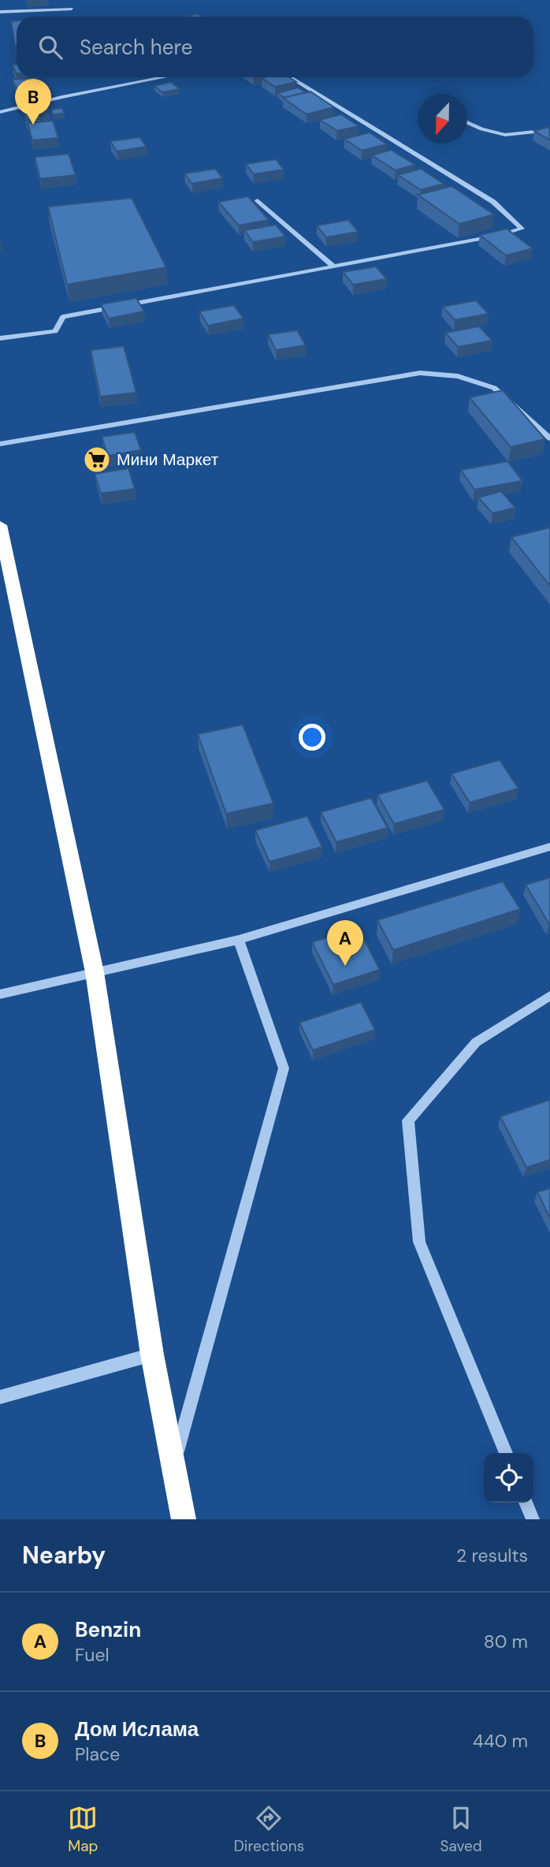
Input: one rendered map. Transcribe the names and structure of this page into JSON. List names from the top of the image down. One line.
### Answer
{"places":{"supermarket":["Мини Маркет"]},"north":"bottom","page":{"search":"Search here","pins":["B","A"],"heading":["Nearby","2 results"],"list":[{"mark":"A","name":"Benzin","note":"Fuel","value":"80 m"},{"mark":"B","name":"Дом Ислама","note":"Place","value":"440 m"}],"nav":["Map","Directions","Saved"]}}
